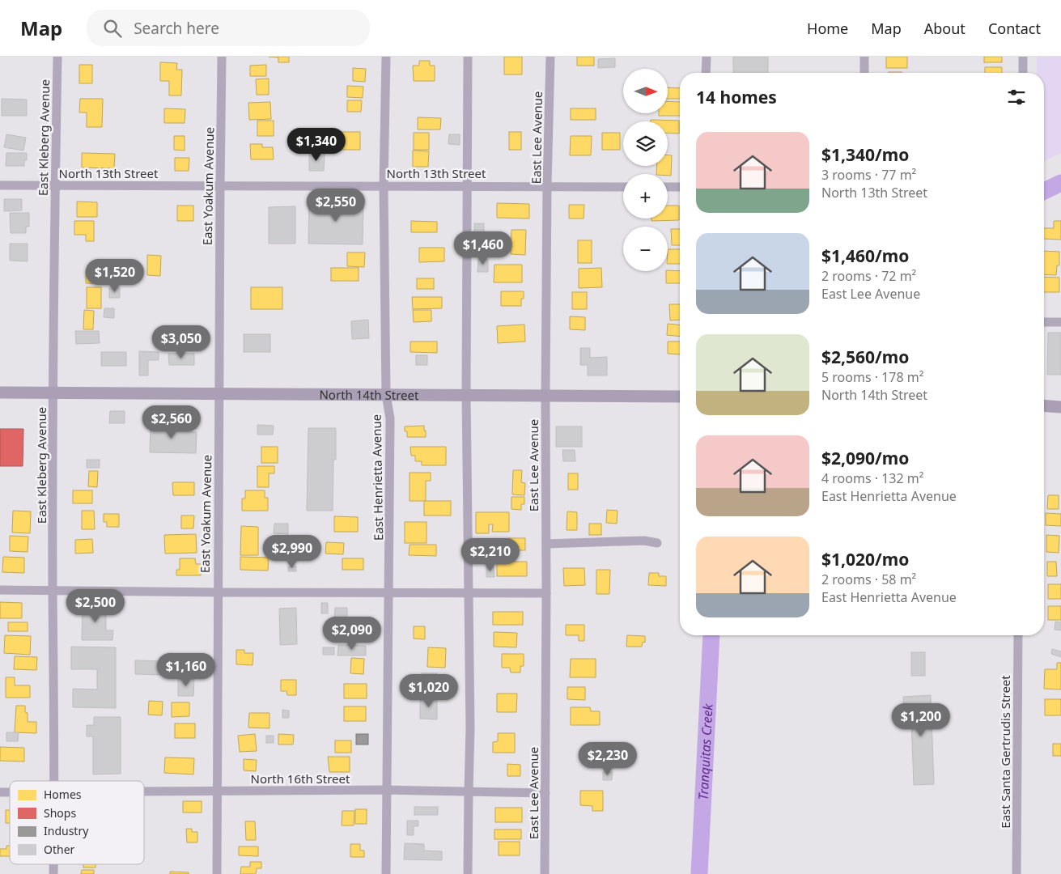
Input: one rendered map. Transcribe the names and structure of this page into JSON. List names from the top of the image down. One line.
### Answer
{"streets":{"main road":["North 14th Street"],"street":["East Kleberg Avenue","East Lee Avenue","North 13th Street","East Yoakum Avenue","East Henrietta Avenue","East Santa Gertrudis Street","North 16th Street"]},"crossings":[["East Kleberg Avenue","North 13th Street"],["East Kleberg Avenue","North 14th Street"],["East Lee Avenue","North 13th Street"],["East Lee Avenue","North 14th Street"],["East Lee Avenue","North 16th Street"],["North 13th Street","East Yoakum Avenue"],["North 13th Street","East Henrietta Avenue"],["East Yoakum Avenue","North 14th Street"],["East Yoakum Avenue","North 16th Street"],["North 14th Street","East Henrietta Avenue"],["East Henrietta Avenue","North 16th Street"]],"water":["Tranquitas Creek"],"legend":["Homes","Shops","Industry","Other"],"north":"right","page":{"header":"Map","search":"Search here","nav":["Home","Map","About","Contact"],"map_buttons":["+","−"],"heading":"14 homes","list":[{"name":"$1,340/mo","note":"3 rooms · 77 m² · North 13th Street"},{"name":"$1,460/mo","note":"2 rooms · 72 m² · East Lee Avenue"},{"name":"$2,560/mo","note":"5 rooms · 178 m² · North 14th Street"},{"name":"$2,090/mo","note":"4 rooms · 132 m² · East Henrietta Avenue"},{"name":"$1,020/mo","note":"2 rooms · 58 m² · East Henrietta Avenue"}],"price":["$1,340","$2,550","$1,460","$1,520","$3,050","$2,560","$2,990","$2,210","$2,500","$2,090","$1,160","$1,020","$1,200","$2,230"]}}
